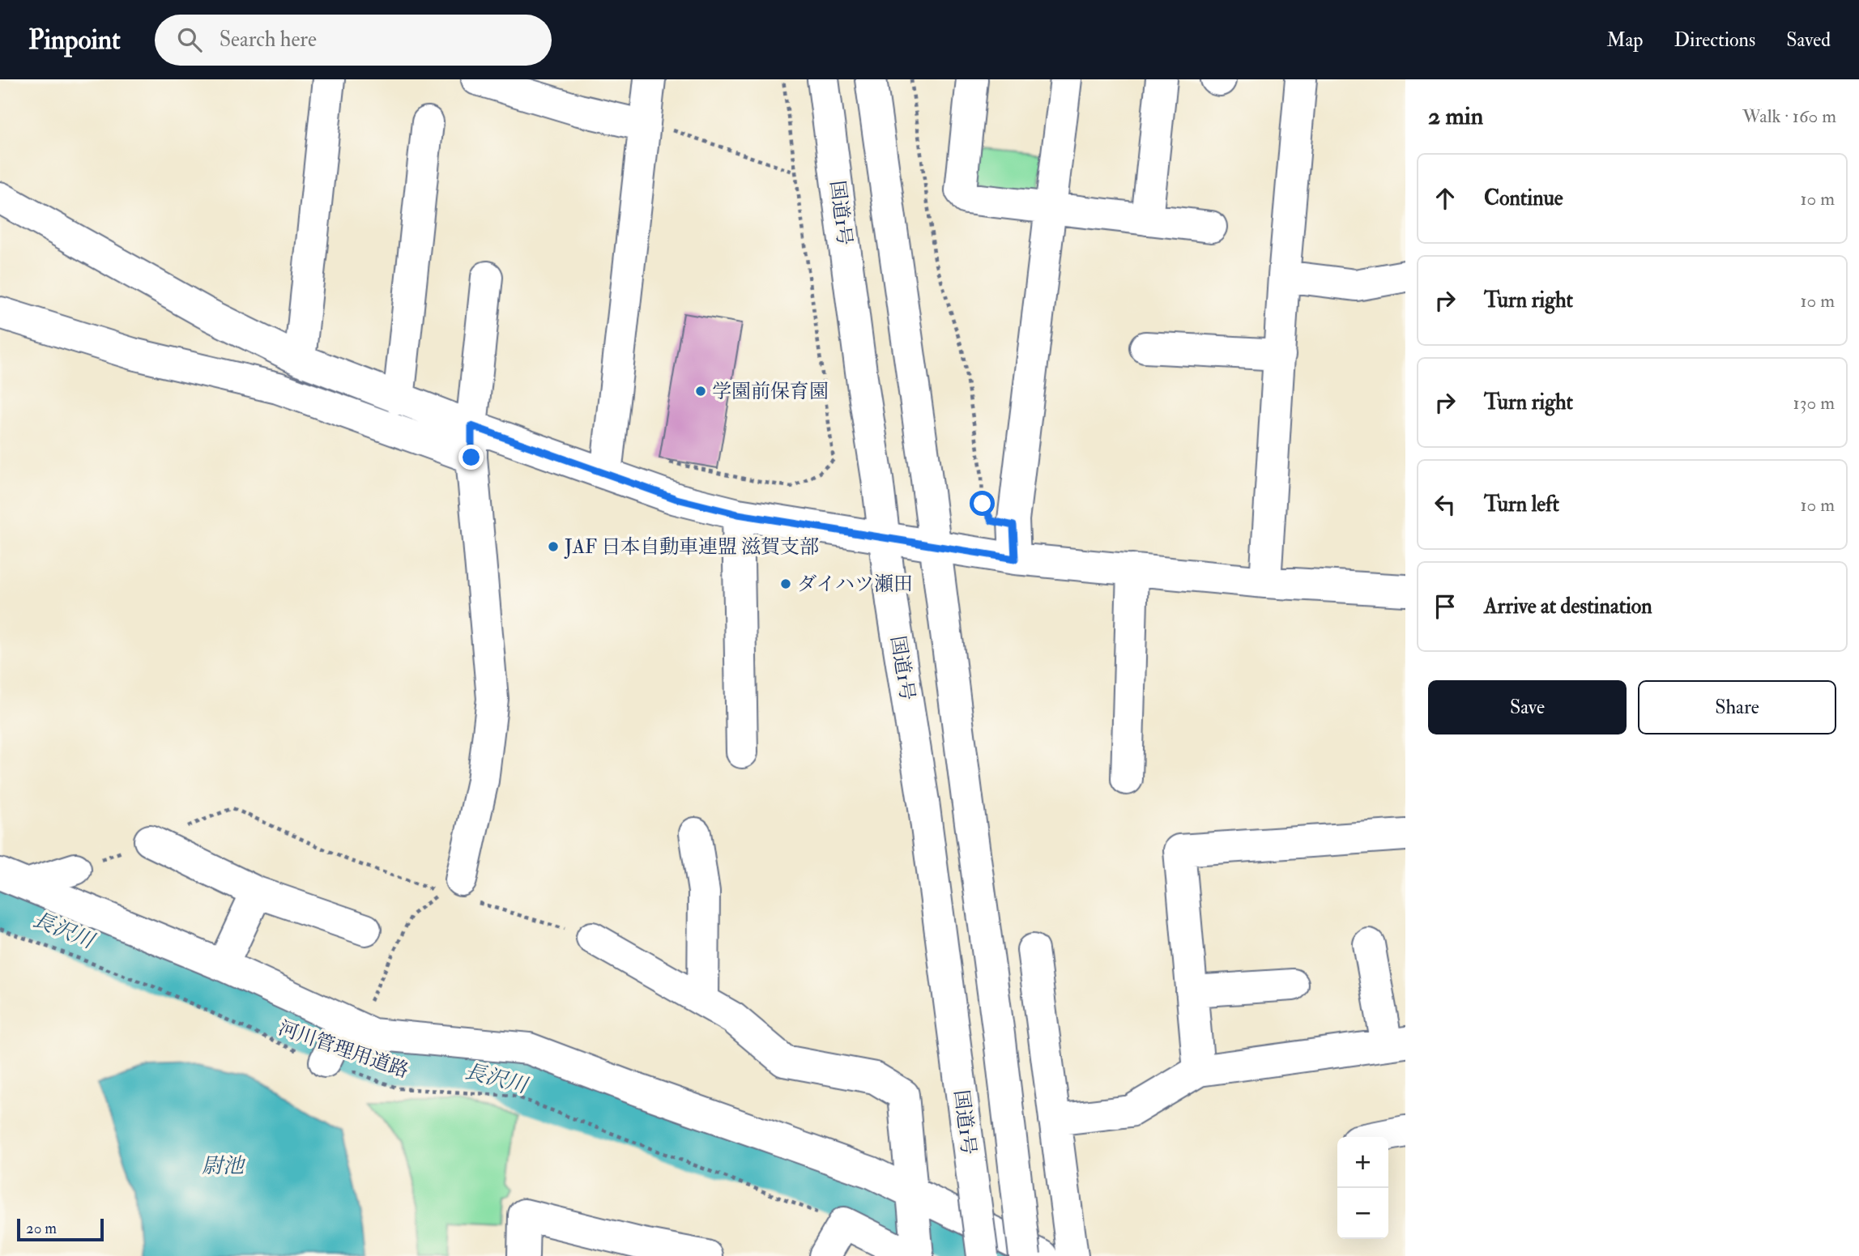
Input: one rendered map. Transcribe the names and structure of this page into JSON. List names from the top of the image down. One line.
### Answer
{"streets":{"main road":["国道1号"],"path":["河川管理用道路"]},"water":["長沢川","尉池"],"places":["学園前保育園","JAF 日本自動車連盟 滋賀支部","ダイハツ瀬田"],"scale_bar":"20 m","page":{"header":"Pinpoint","search":"Search here","nav":["Map","Directions","Saved"],"heading":["2 min","Walk · 160 m"],"list":[["Continue","10 m"],["Turn right","10 m"],["Turn right","130 m"],["Turn left","10 m"],"Arrive at destination"],"buttons":["Save","Share"],"map_buttons":["+","−"],"scale":"20 m"}}
